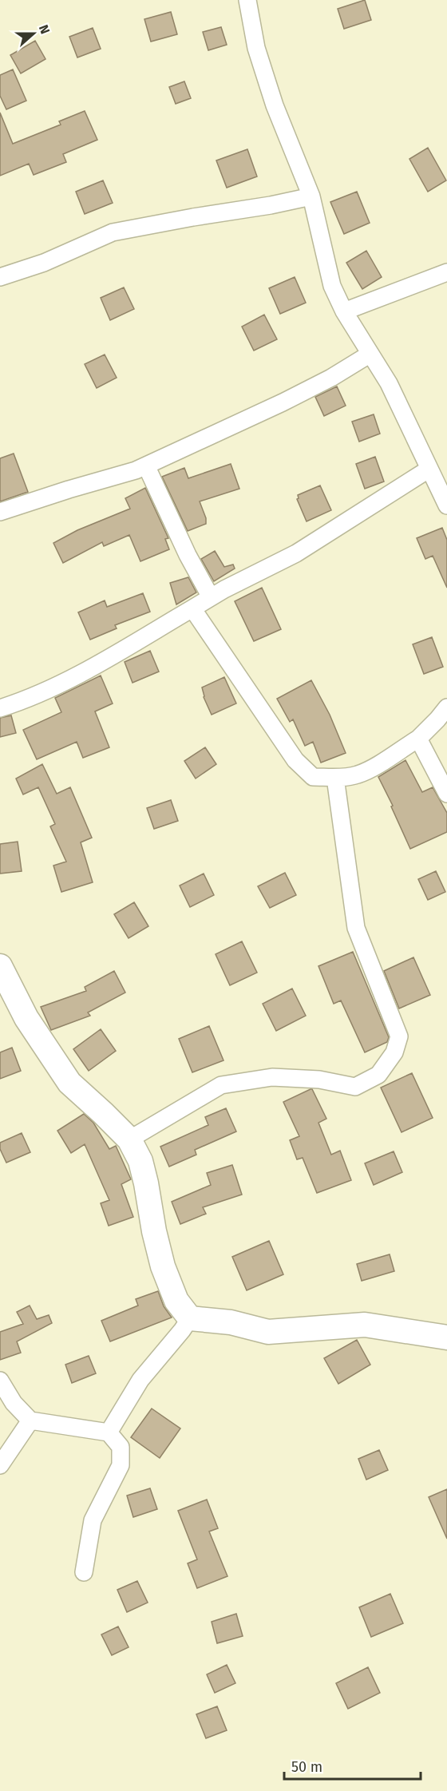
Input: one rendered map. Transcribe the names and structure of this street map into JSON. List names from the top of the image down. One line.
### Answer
{"scale_bar":"50 m","north":"right"}
